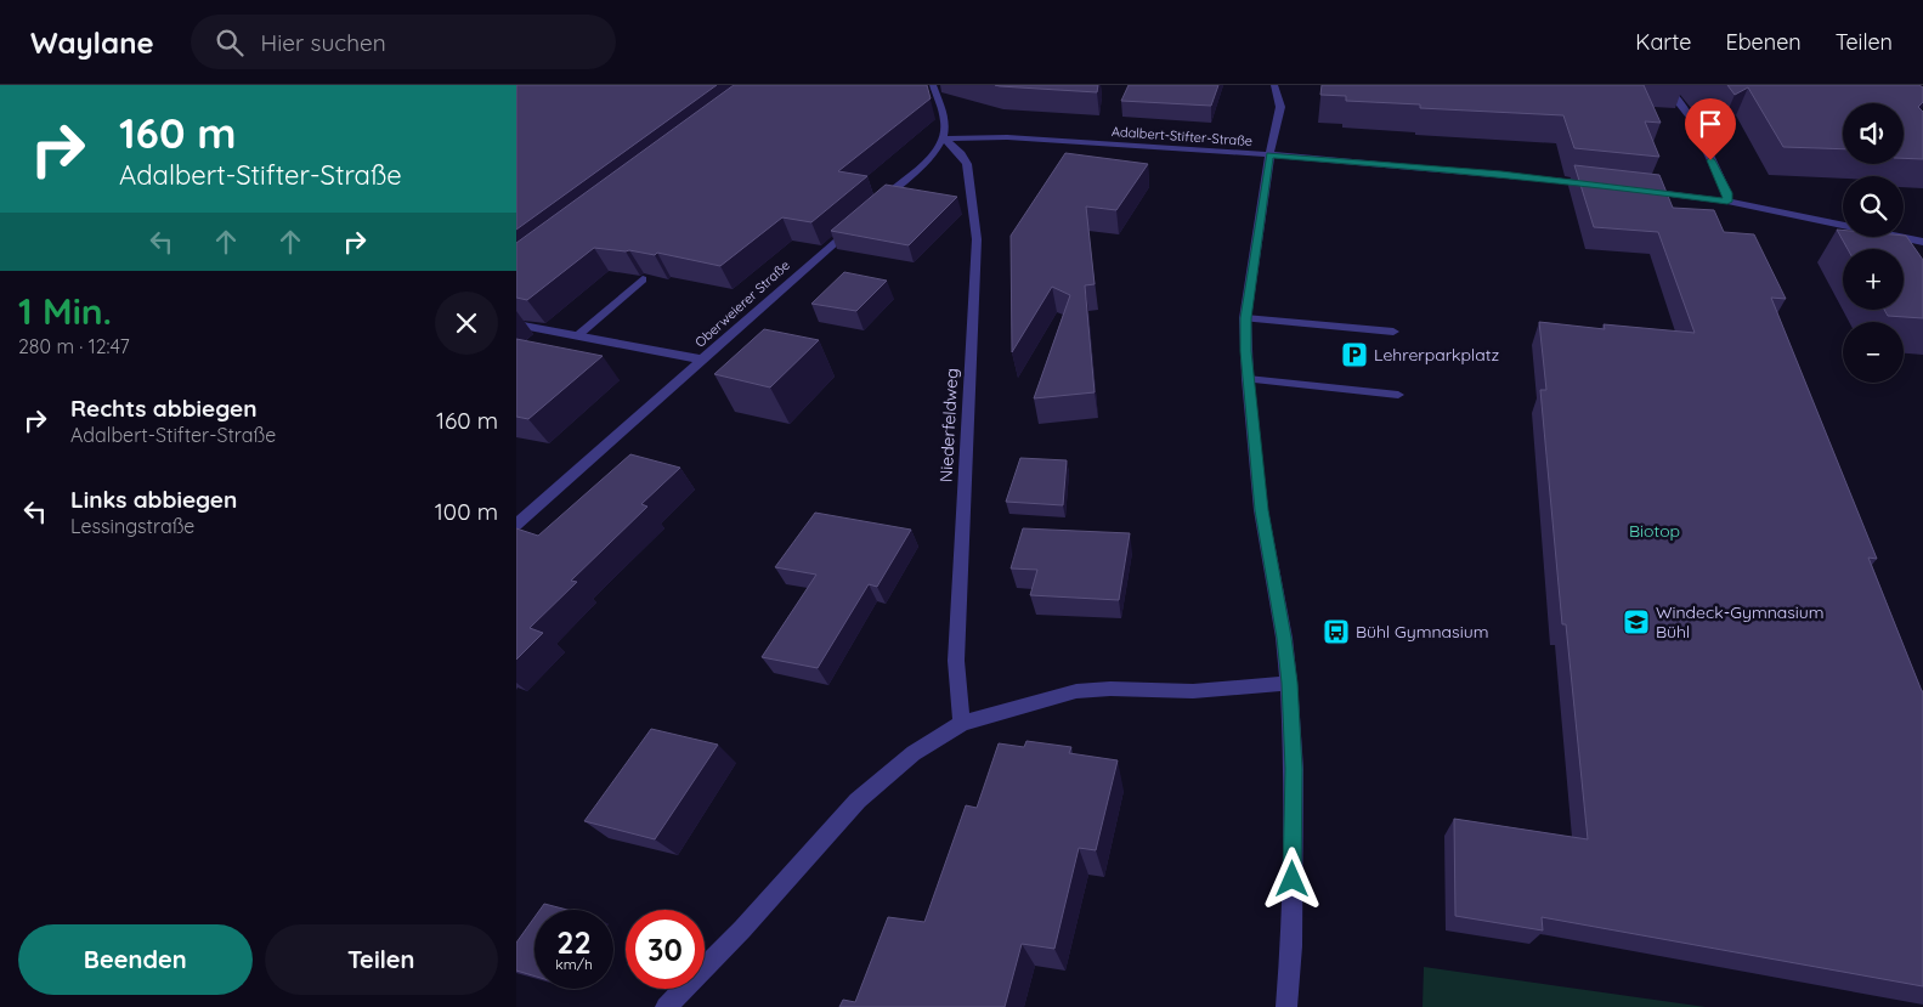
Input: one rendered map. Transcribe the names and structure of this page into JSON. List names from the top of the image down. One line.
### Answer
{"streets":{"street":["Adalbert-Stifter-Straße","Oberweierer Straße","Niederfeldweg"]},"crossings":[["Adalbert-Stifter-Straße","Niederfeldweg"]],"parks":["Biotop"],"places":{"parking":["Lehrerparkplatz"],"school or university":["Windeck-Gymnasium Bühl"],"bus stop":["Bühl Gymnasium"]},"page":{"header":"Waylane","search":"Hier suchen","nav":["Karte","Ebenen","Teilen"],"turn":["160 m","Adalbert-Stifter-Straße"],"map_buttons":["+","−"],"heading":["1 Min.","280 m · 12:47"],"list":[{"name":"Rechts abbiegen","note":"Adalbert-Stifter-Straße","value":"160 m"},{"name":"Links abbiegen","note":"Lessingstraße","value":"100 m"}],"speed":"22 km/h","limit":"30","buttons":["Beenden","Teilen"]}}
